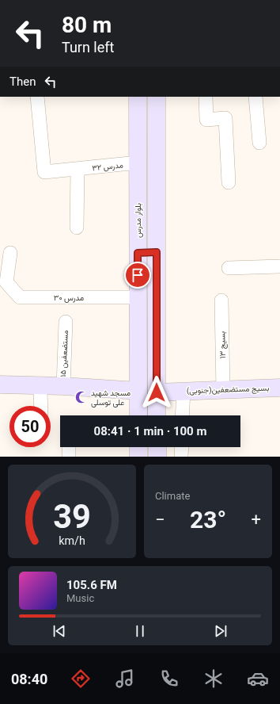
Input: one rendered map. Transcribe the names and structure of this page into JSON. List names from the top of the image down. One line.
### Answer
{"streets":{"main road":["بلوار مدرس","بسیج مستضعفین(جنوبی)"],"street":["مدرس ۳۲","مدرس ۳۰","بسیج ۱۳","مستضعفین ۱۵"]},"crossings":[["مدرس ۳۲","بلوار مدرس"],["بلوار مدرس","مدرس ۳۰"],["بسیج ۱۳","بسیج مستضعفین(جنوبی)"]],"places":{"mosque":["مسجد شهید علی توسلی"]},"page":{"turn":["80 m","Turn left"],"then":"Then","limit":"50","trip":"08:41 · 1 min · 100 m","tile":"Climate","heat":["−","23°","+"],"song":["105.6 FM","Music"],"tabs":"08:40","gauge":["39","km/h"]}}
